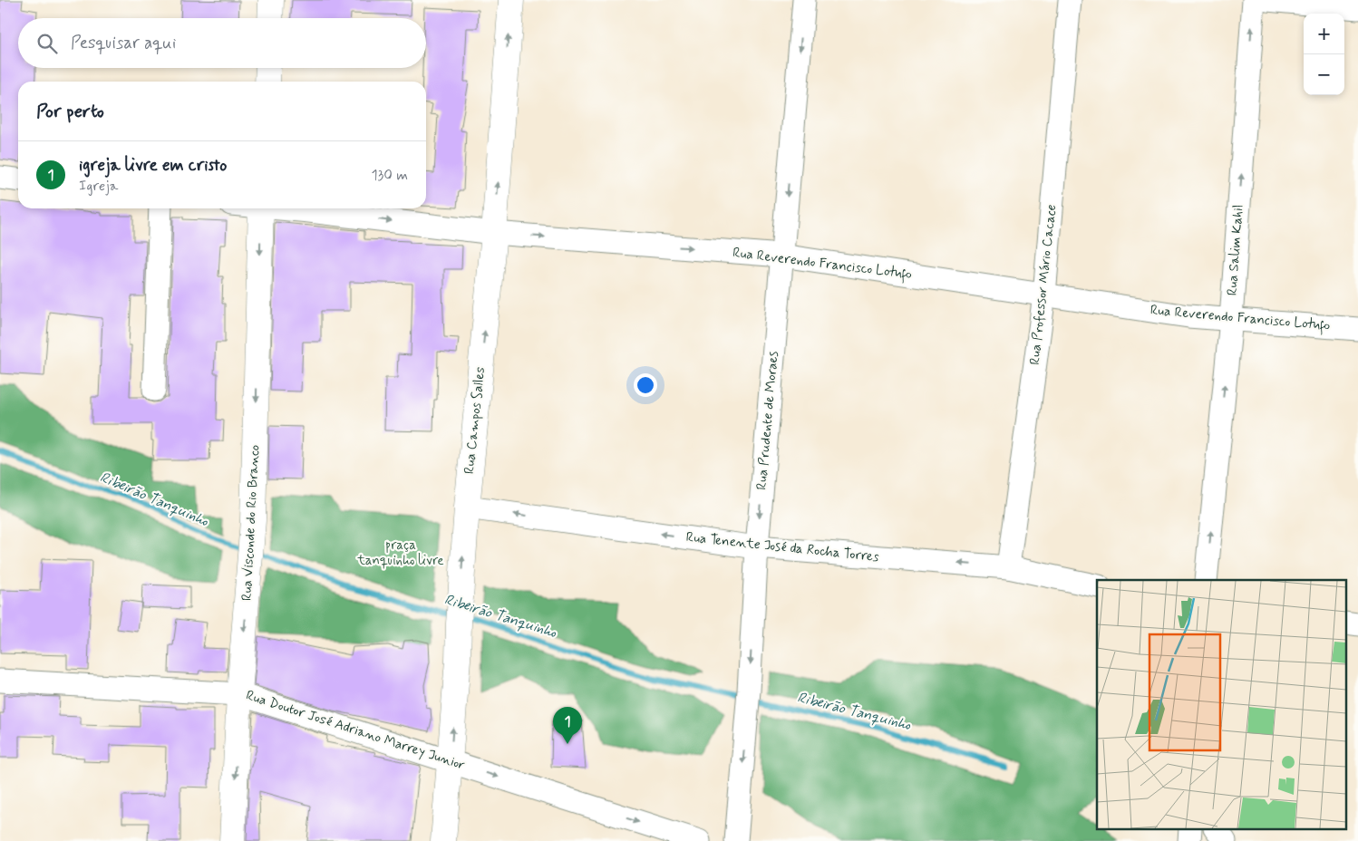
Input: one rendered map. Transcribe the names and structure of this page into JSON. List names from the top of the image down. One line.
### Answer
{"streets":{"street":["Rua Salim Kahil","Rua Reverendo Francisco Lotufo","Rua Professor Mário Cacace","Rua Campos Salles","Rua Prudente de Moraes","Rua Visconde do Rio Branco","Rua Tenente José da Rocha Torres","Rua Doutor José Adriano Marrey Junior"]},"crossings":[["Rua Salim Kahil","Rua Reverendo Francisco Lotufo"],["Rua Reverendo Francisco Lotufo","Rua Professor Mário Cacace"],["Rua Reverendo Francisco Lotufo","Rua Campos Salles"],["Rua Reverendo Francisco Lotufo","Rua Prudente de Moraes"],["Rua Professor Mário Cacace","Rua Tenente José da Rocha Torres"],["Rua Campos Salles","Rua Tenente José da Rocha Torres"],["Rua Campos Salles","Rua Doutor José Adriano Marrey Junior"],["Rua Prudente de Moraes","Rua Tenente José da Rocha Torres"],["Rua Visconde do Rio Branco","Rua Doutor José Adriano Marrey Junior"]],"one_way":["Rua Salim Kahil","Rua Reverendo Francisco Lotufo","Rua Campos Salles","Rua Prudente de Moraes","Rua Visconde do Rio Branco","Rua Tenente José da Rocha Torres","Rua Doutor José Adriano Marrey Junior"],"water":["Ribeirão Tanquinho"],"parks":["praça tanquinho livre"],"page":{"map_buttons":["+","−"],"search":"Pesquisar aqui","heading":"Por perto","list":[{"mark":"1","name":"igreja livre em cristo","note":"Igreja","value":"130 m"}],"pins":"1"}}
